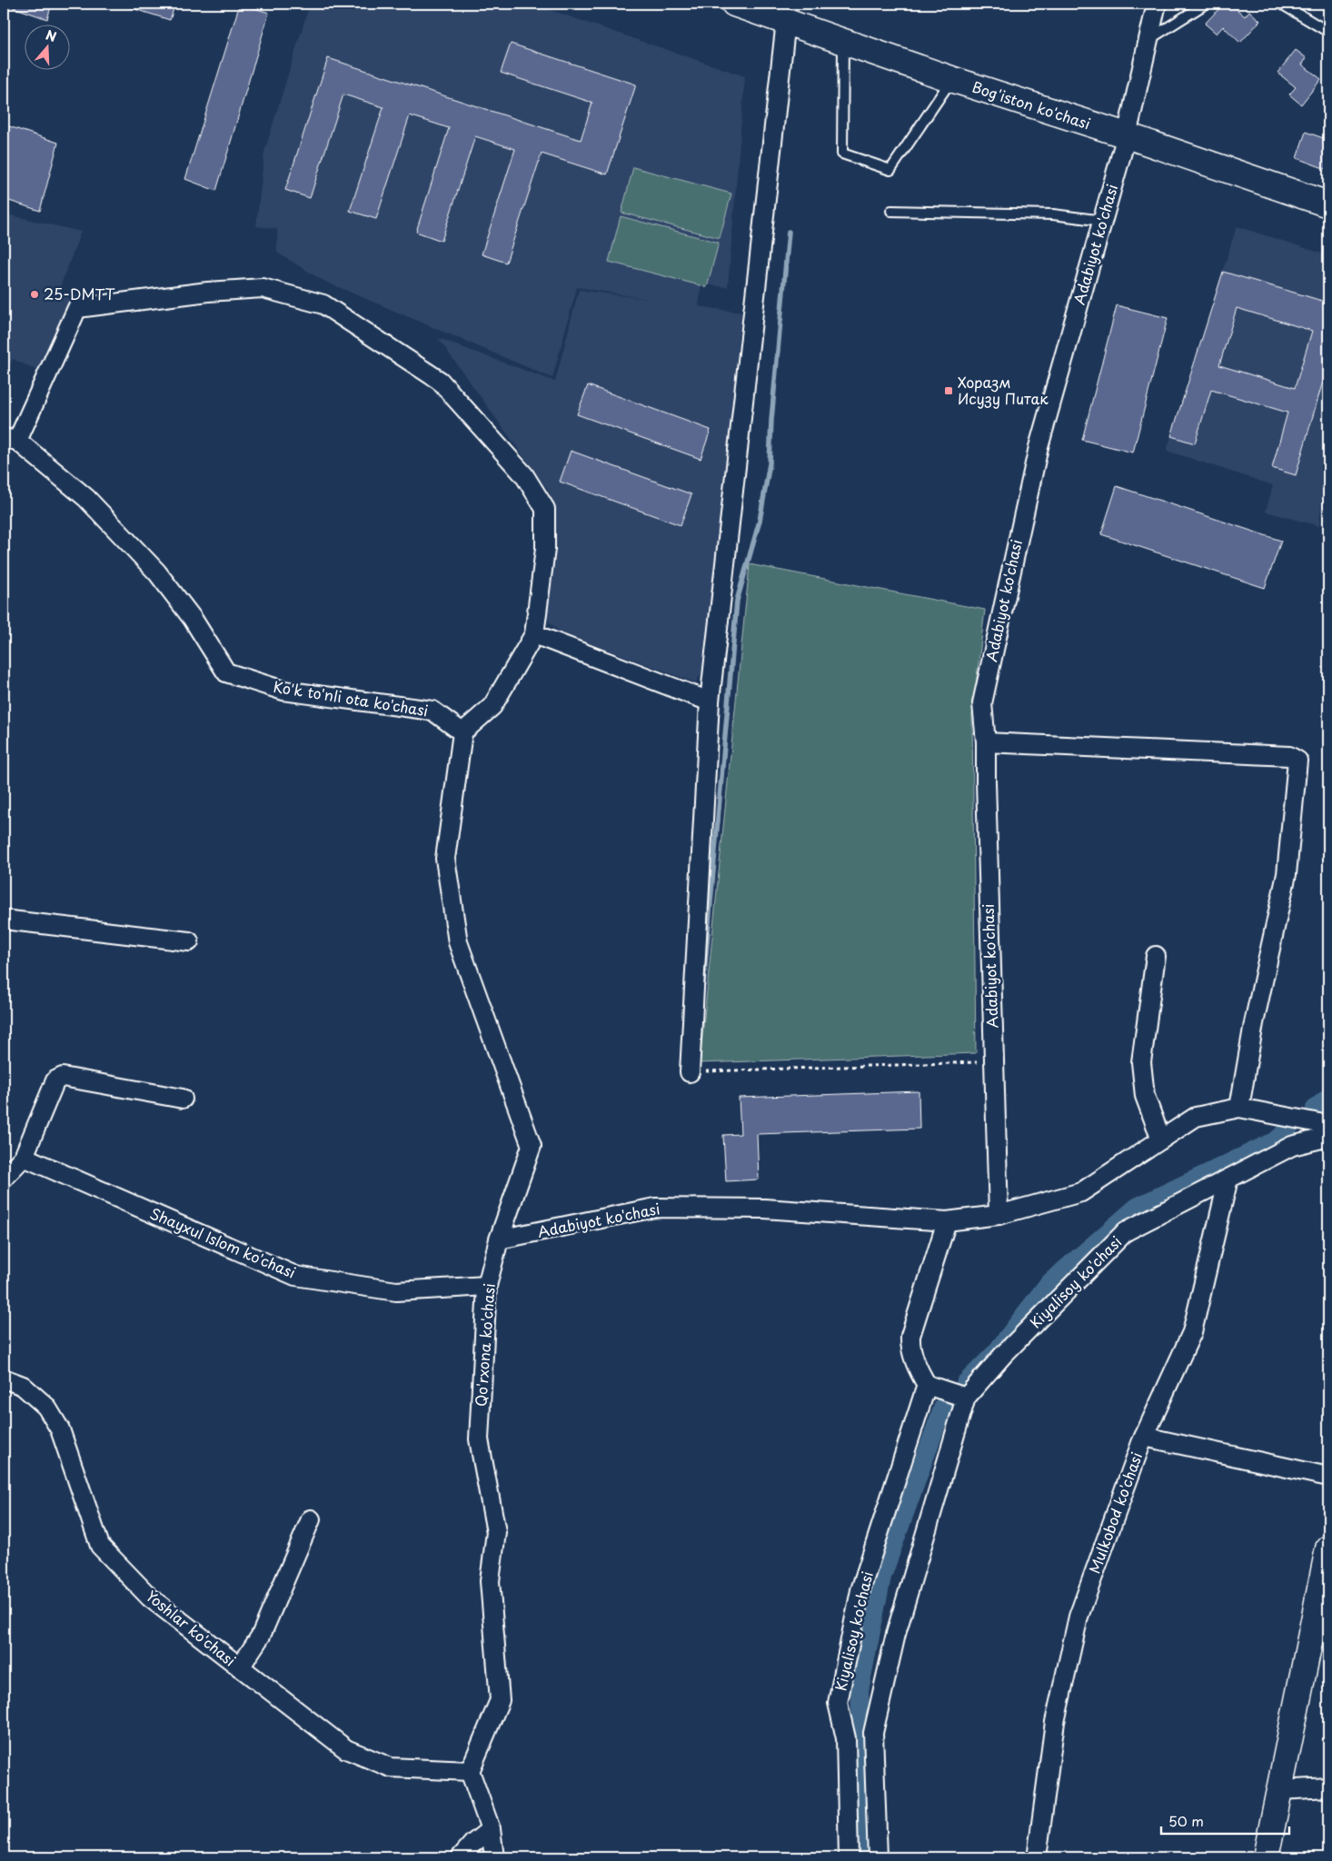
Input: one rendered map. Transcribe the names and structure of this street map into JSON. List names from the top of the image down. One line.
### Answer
{"streets":{"main road":["Bog'iston ko'chasi"],"street":["Adabiyot ko'chasi","Ko'k to'nli ota ko'chasi","Shayxul Islom ko'chasi","Kiyalisoy ko'chasi","Qo'rxona ko'chasi","Mulkobod ko'chasi","Yoshlar ko'chasi"]},"crossings":[["Bog'iston ko'chasi","Adabiyot ko'chasi"],["Adabiyot ko'chasi","Qo'rxona ko'chasi"],["Ko'k to'nli ota ko'chasi","Qo'rxona ko'chasi"],["Shayxul Islom ko'chasi","Qo'rxona ko'chasi"],["Kiyalisoy ko'chasi","Mulkobod ko'chasi"],["Qo'rxona ko'chasi","Yoshlar ko'chasi"]],"places":{"other":["25-DMTT"],"transit":["Хоразм Исузу Питак"]},"scale_bar":"50 m","north":"top"}
